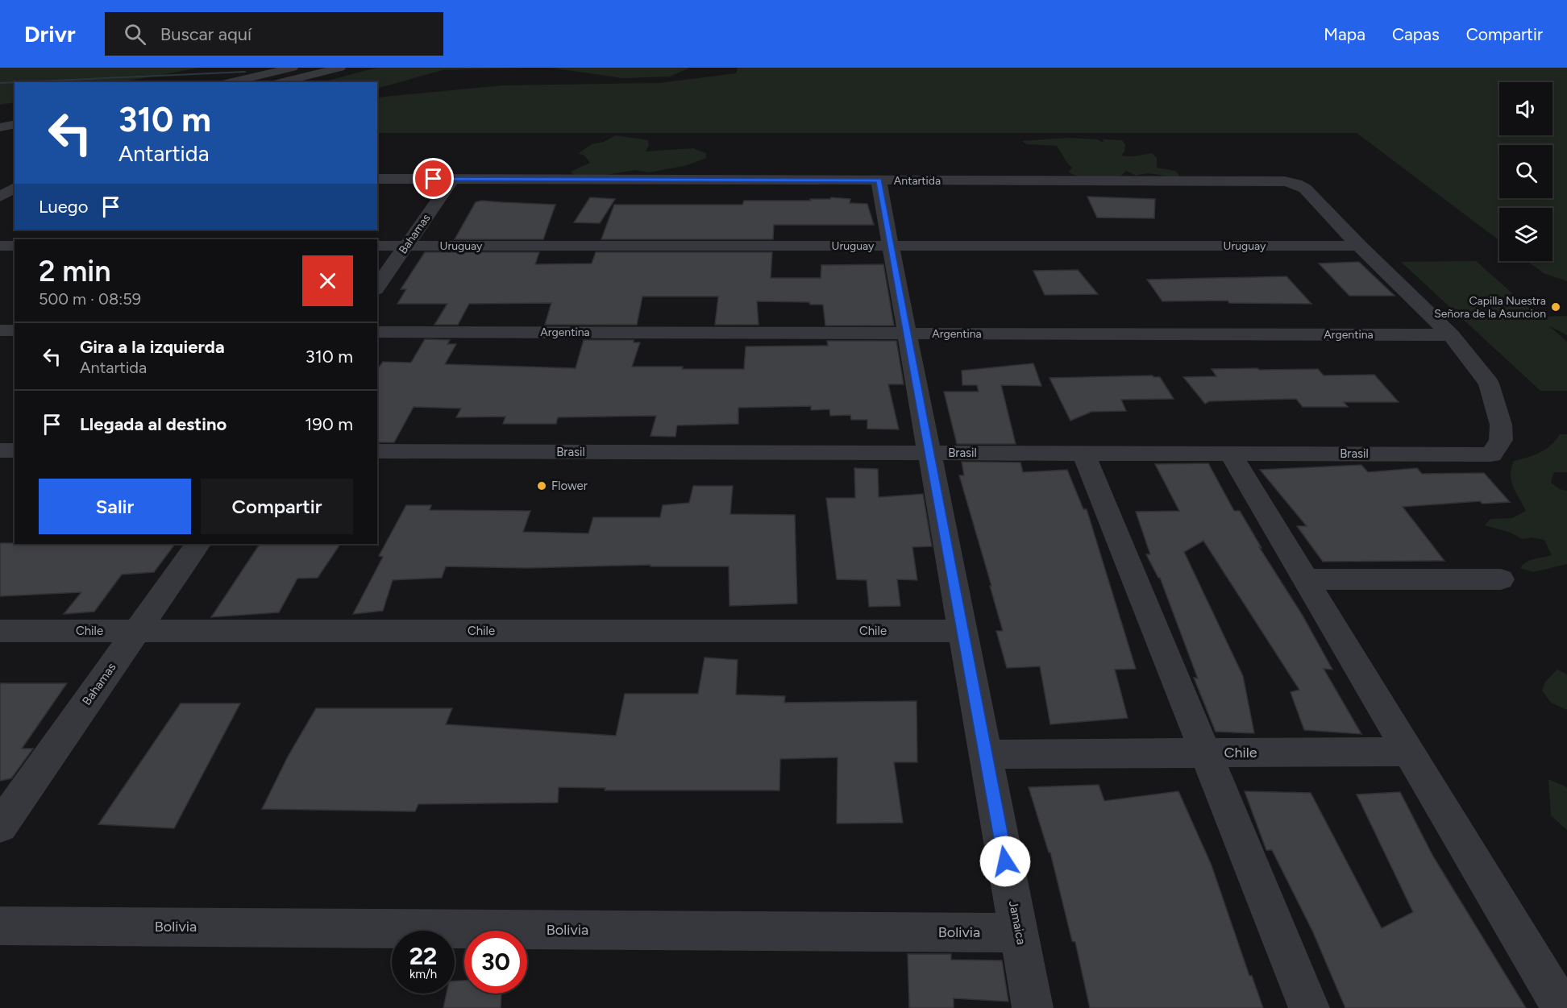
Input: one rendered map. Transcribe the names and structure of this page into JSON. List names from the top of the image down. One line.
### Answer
{"streets":{"street":["Antartida","Bahamas","Uruguay","Argentina","Brasil","Chile","Jamaica","Bolivia"]},"crossings":[["Antartida","Bahamas"],["Antartida","Uruguay"],["Antartida","Jamaica"],["Bahamas","Uruguay"],["Bahamas","Chile"],["Uruguay","Jamaica"],["Argentina","Brasil"],["Argentina","Jamaica"],["Brasil","Jamaica"],["Chile","Jamaica"],["Jamaica","Bolivia"]],"places":["Capilla Nuestra Señora de la Asuncion","Flower"],"page":{"header":"Drivr","search":"Buscar aquí","nav":["Mapa","Capas","Compartir"],"turn":["310 m","Antartida"],"then":"Luego","heading":["2 min","500 m · 08:59"],"list":[{"name":"Gira a la izquierda","note":"Antartida","value":"310 m"},{"name":"Llegada al destino","value":"190 m"}],"buttons":["Salir","Compartir"],"speed":"22 km/h","limit":"30"}}
